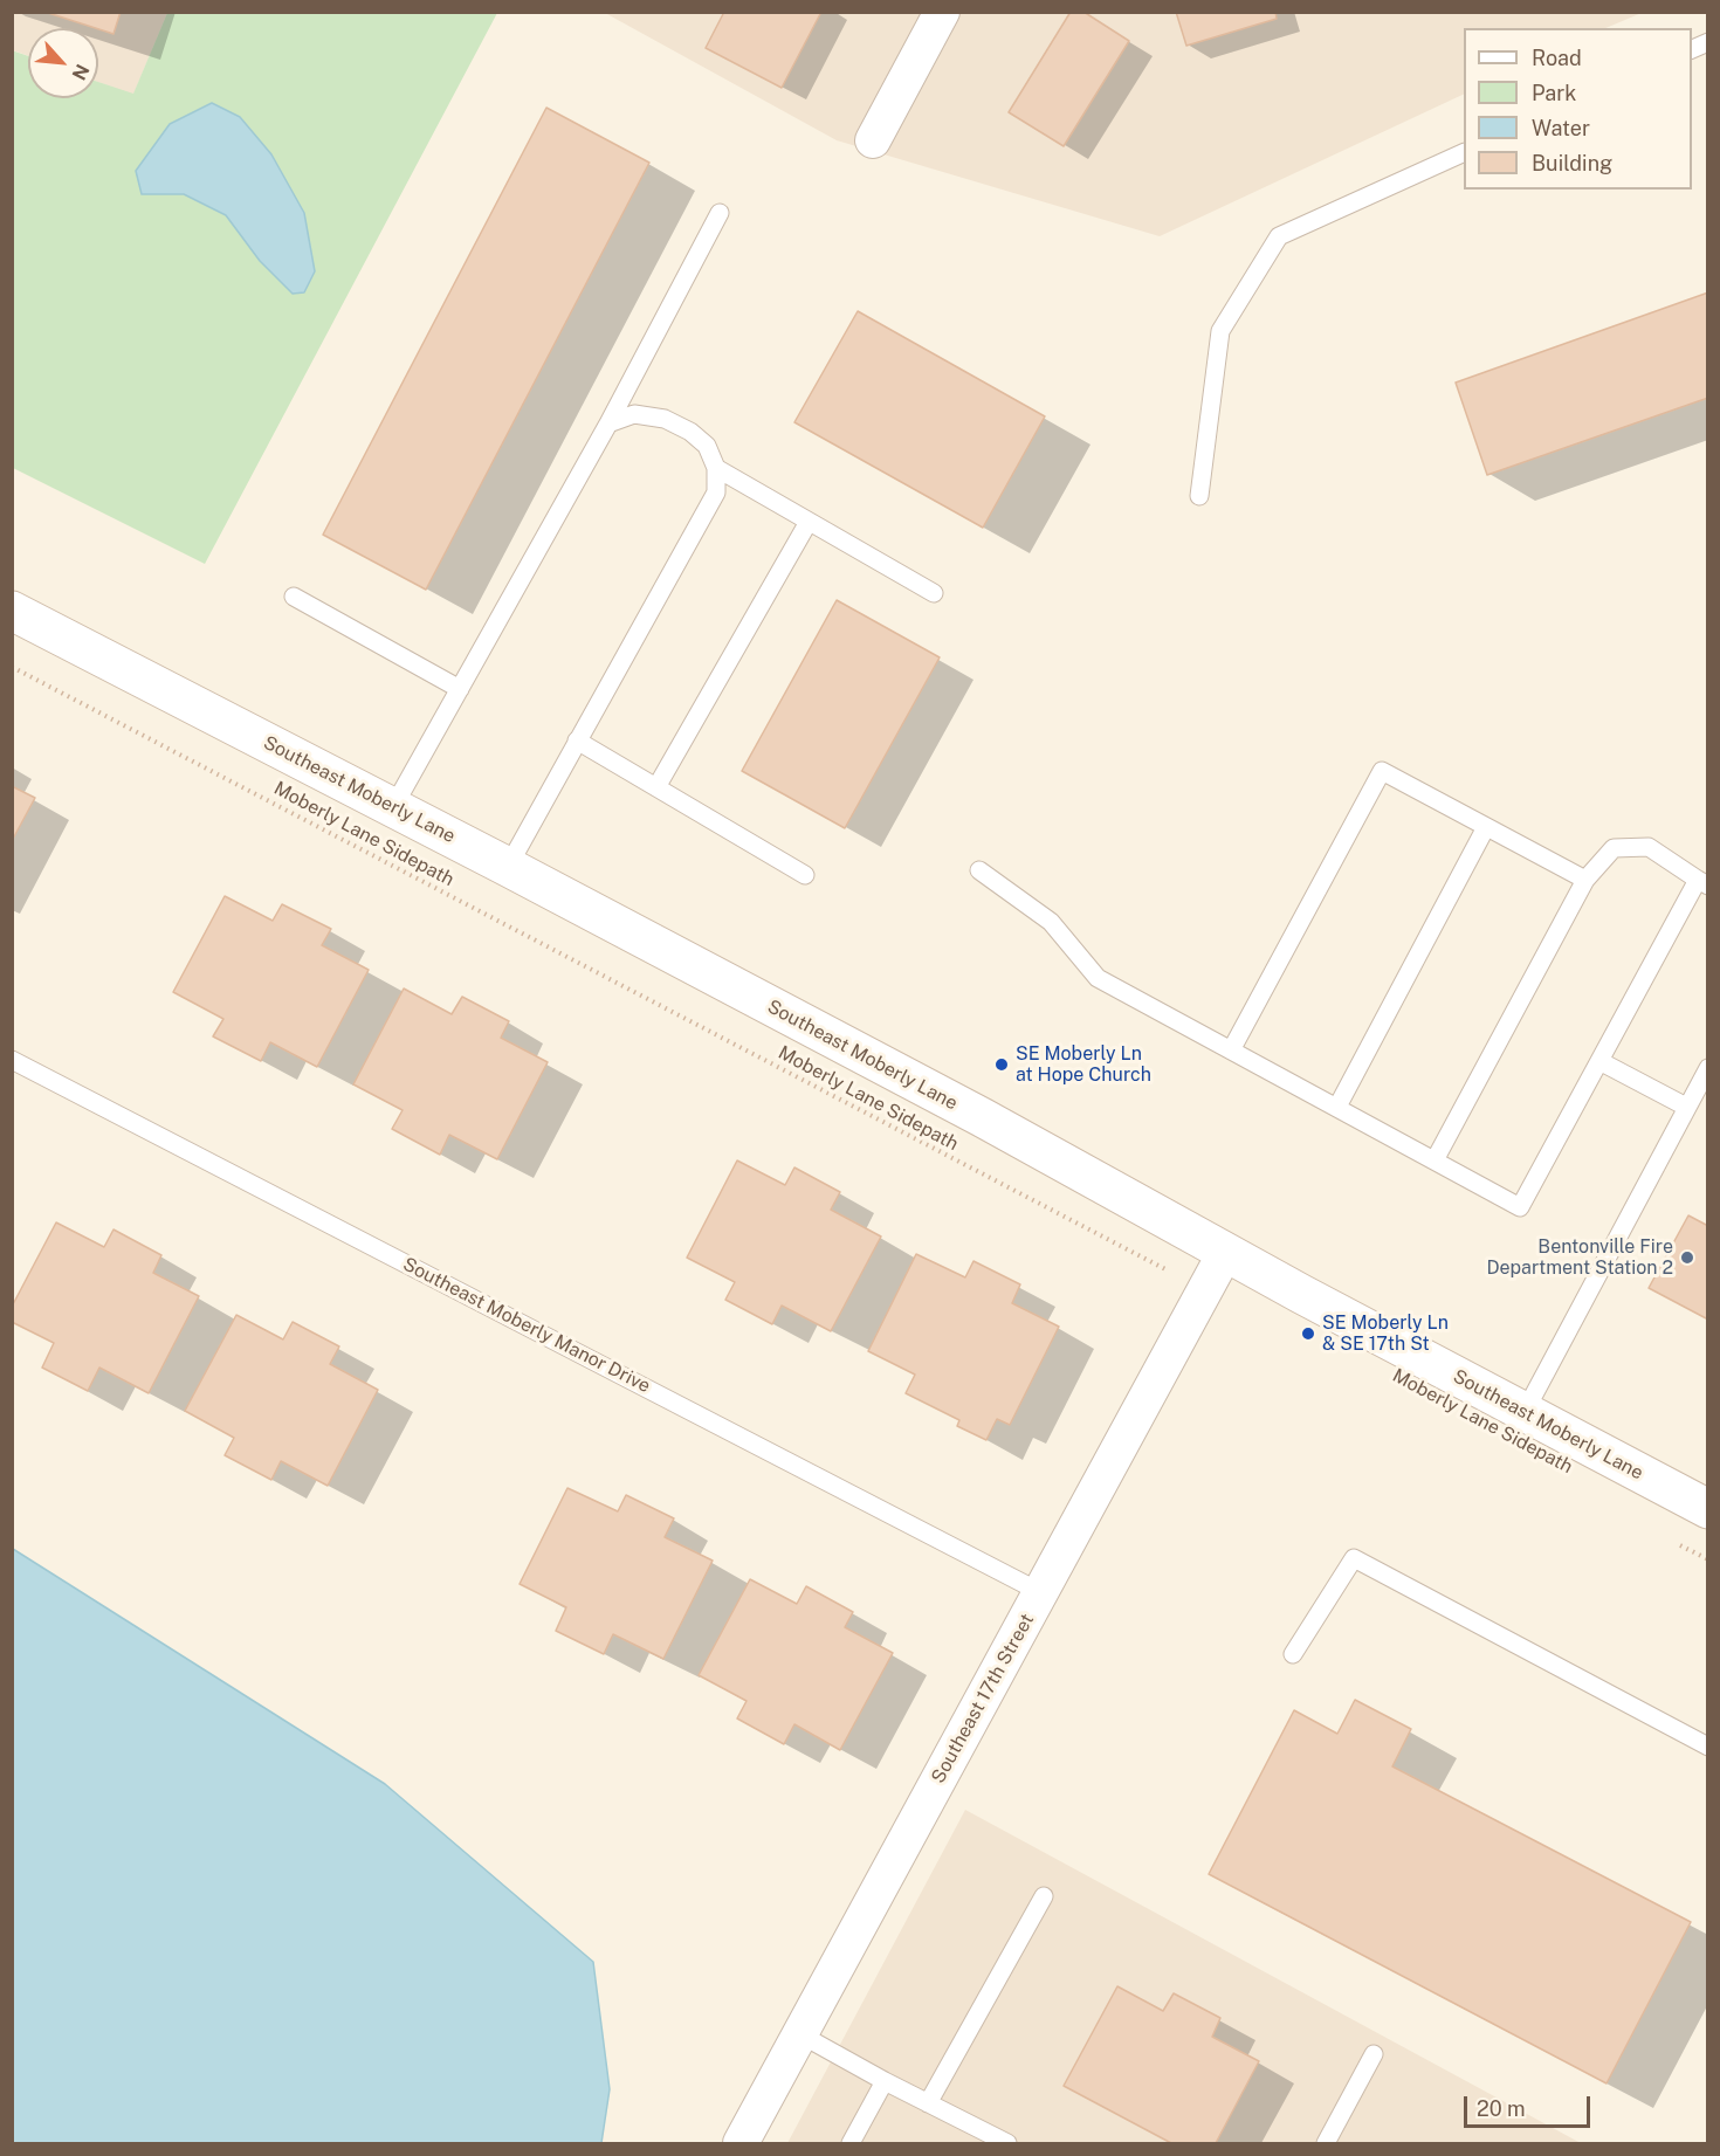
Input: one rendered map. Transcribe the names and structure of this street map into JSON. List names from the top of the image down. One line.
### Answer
{"streets":{"street":["Southeast Moberly Lane","Southeast 17th Street"],"lane":["Southeast Moberly Manor Drive"],"path":["Moberly Lane Sidepath"]},"crossings":[["Southeast Moberly Lane","Southeast 17th Street"],["Moberly Lane Sidepath","Southeast 17th Street"],["Southeast Moberly Manor Drive","Southeast 17th Street"]],"places":["SE Moberly Ln at Hope Church","Bentonville Fire Department Station 2","SE Moberly Ln & SE 17th St"],"legend":["Road","Park","Water","Building"],"scale_bar":"20 m","north":"bottom right"}
